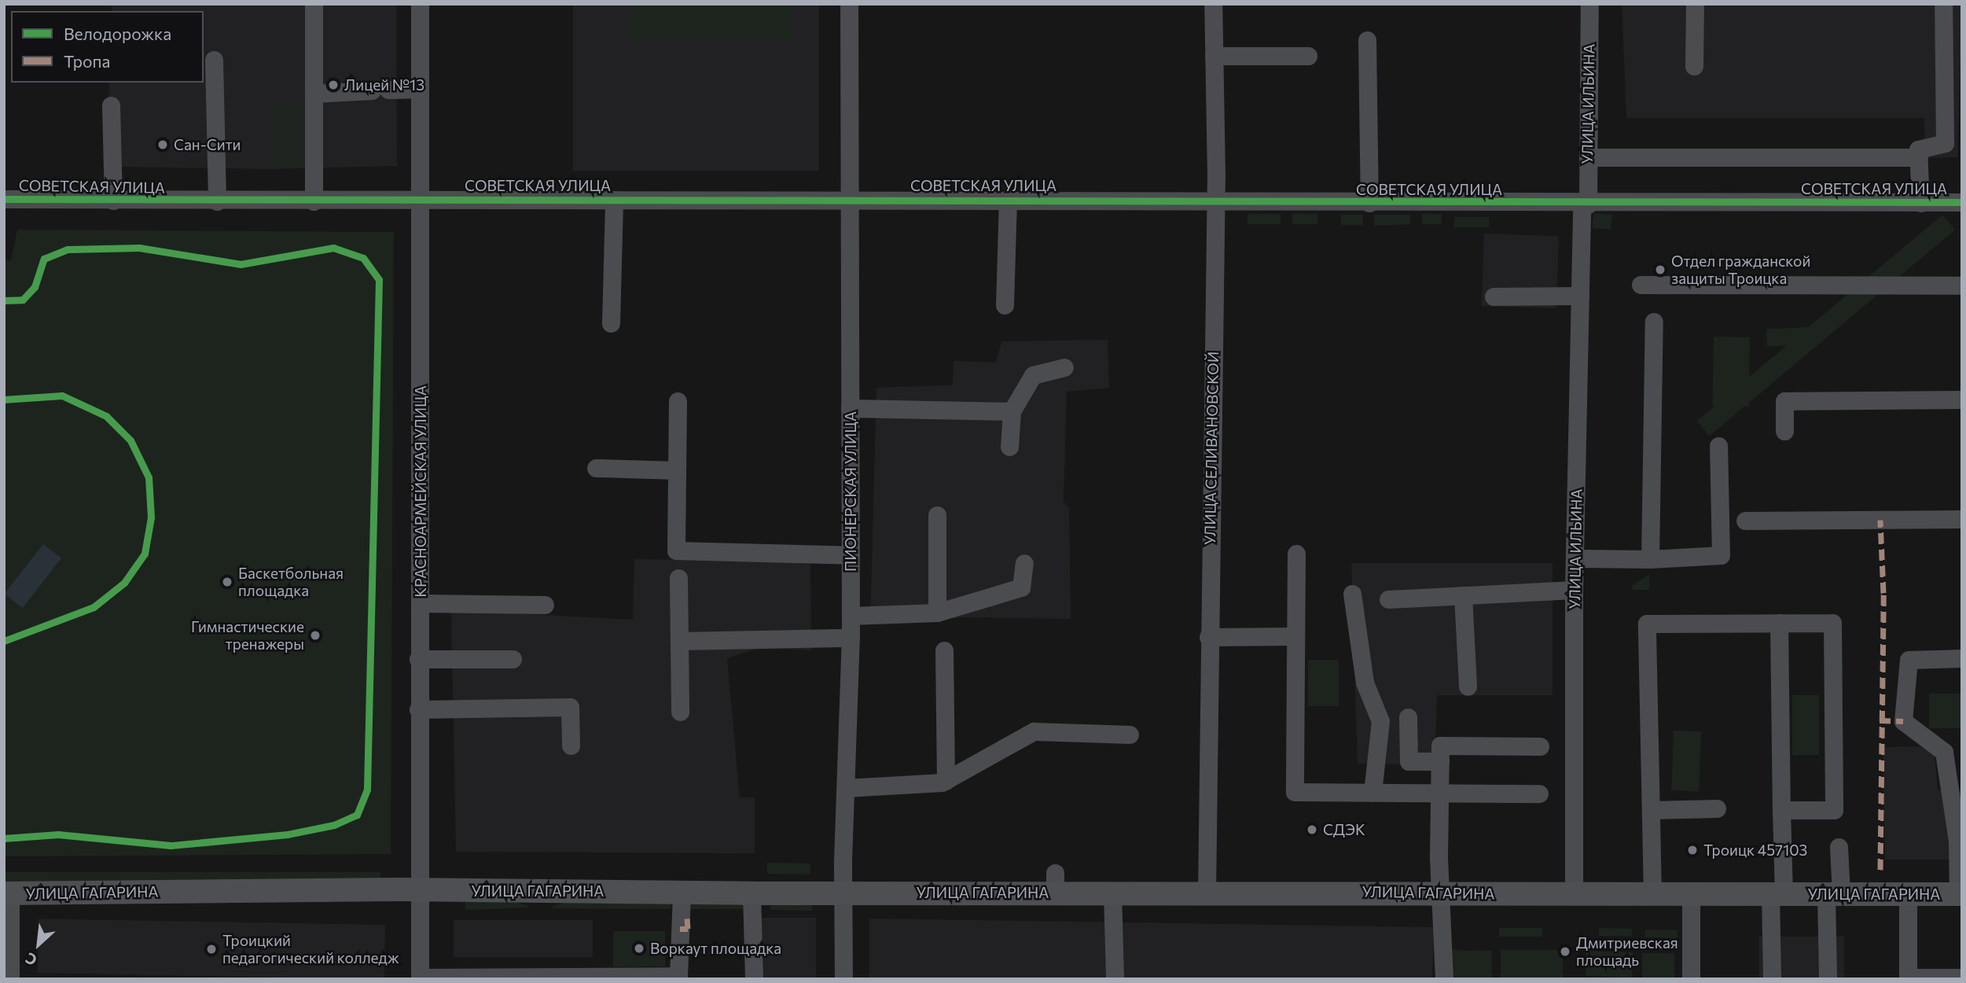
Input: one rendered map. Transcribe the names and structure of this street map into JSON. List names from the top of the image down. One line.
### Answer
{"streets":{"main road":["УЛИЦА ГАГАРИНА"],"street":["УЛИЦА ИЛЬИНА","СОВЕТСКАЯ УЛИЦА","УЛИЦА СЕЛИВАНОВСКОЙ","КРАСНОАРМЕЙСКАЯ УЛИЦА","ПИОНЕРСКАЯ УЛИЦА"]},"crossings":[["УЛИЦА ИЛЬИНА","СОВЕТСКАЯ УЛИЦА"],["УЛИЦА ИЛЬИНА","УЛИЦА ГАГАРИНА"],["СОВЕТСКАЯ УЛИЦА","УЛИЦА СЕЛИВАНОВСКОЙ"],["СОВЕТСКАЯ УЛИЦА","КРАСНОАРМЕЙСКАЯ УЛИЦА"],["СОВЕТСКАЯ УЛИЦА","ПИОНЕРСКАЯ УЛИЦА"],["УЛИЦА СЕЛИВАНОВСКОЙ","УЛИЦА ГАГАРИНА"],["КРАСНОАРМЕЙСКАЯ УЛИЦА","УЛИЦА ГАГАРИНА"],["ПИОНЕРСКАЯ УЛИЦА","УЛИЦА ГАГАРИНА"]],"places":["Лицей №13","Сан-Сити","Отдел гражданской защиты Троицка","Баскетбольная площадка","Гимнастические тренажеры","СДЭК","Троицк 457103","Воркаут площадка","Троицкий педагогический колледж","Дмитриевская площадь"],"legend":["Велодорожка","Тропа"],"north":"bottom left"}
